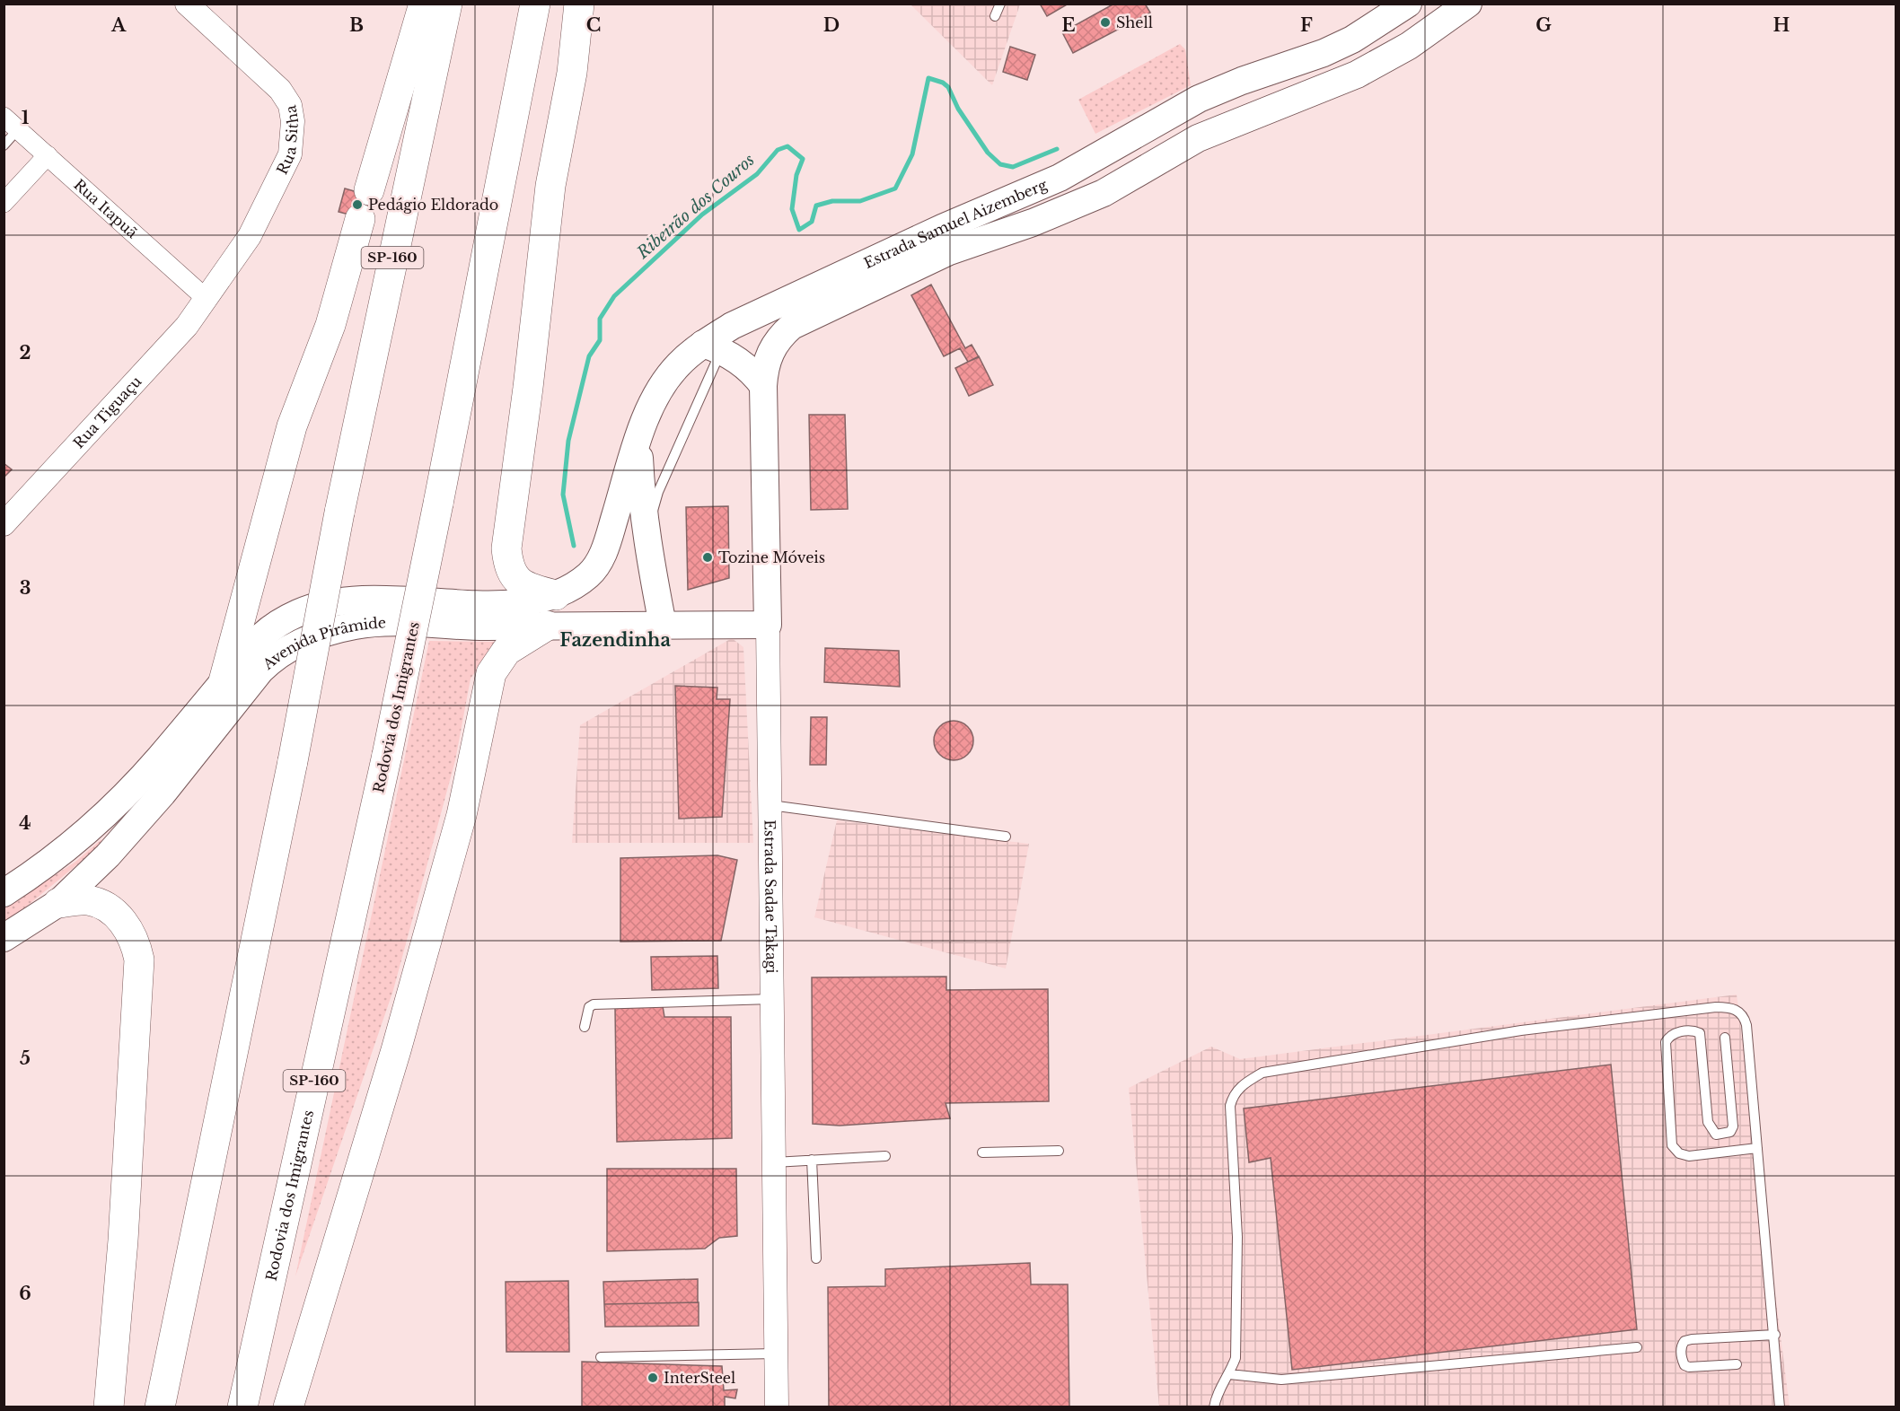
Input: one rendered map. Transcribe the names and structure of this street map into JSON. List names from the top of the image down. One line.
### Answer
{"streets":{"highway":["SP-160","Rodovia dos Imigrantes"],"main road":["Estrada Samuel Aizemberg","Avenida Pirâmide","Estrada Sadae Takagi"],"street":["Rua Sitha","Rua Itapuã","Rua Tiguaçu"]},"crossings":[["Rua Sitha","Rua Itapuã"],["Rua Sitha","Rua Tiguaçu"],["Rua Itapuã","Rua Tiguaçu"],["Estrada Samuel Aizemberg","Avenida Pirâmide"],["Estrada Samuel Aizemberg","Estrada Sadae Takagi"],["Avenida Pirâmide","Estrada Sadae Takagi"]],"districts":["Fazendinha"],"water":["Ribeirão dos Couros"],"places":["Shell","Pedágio Eldorado","Tozine Móveis","InterSteel"],"grid":{"columns":["A","B","C","D","E","F","G","H"],"rows":["1","2","3","4","5","6"]}}
